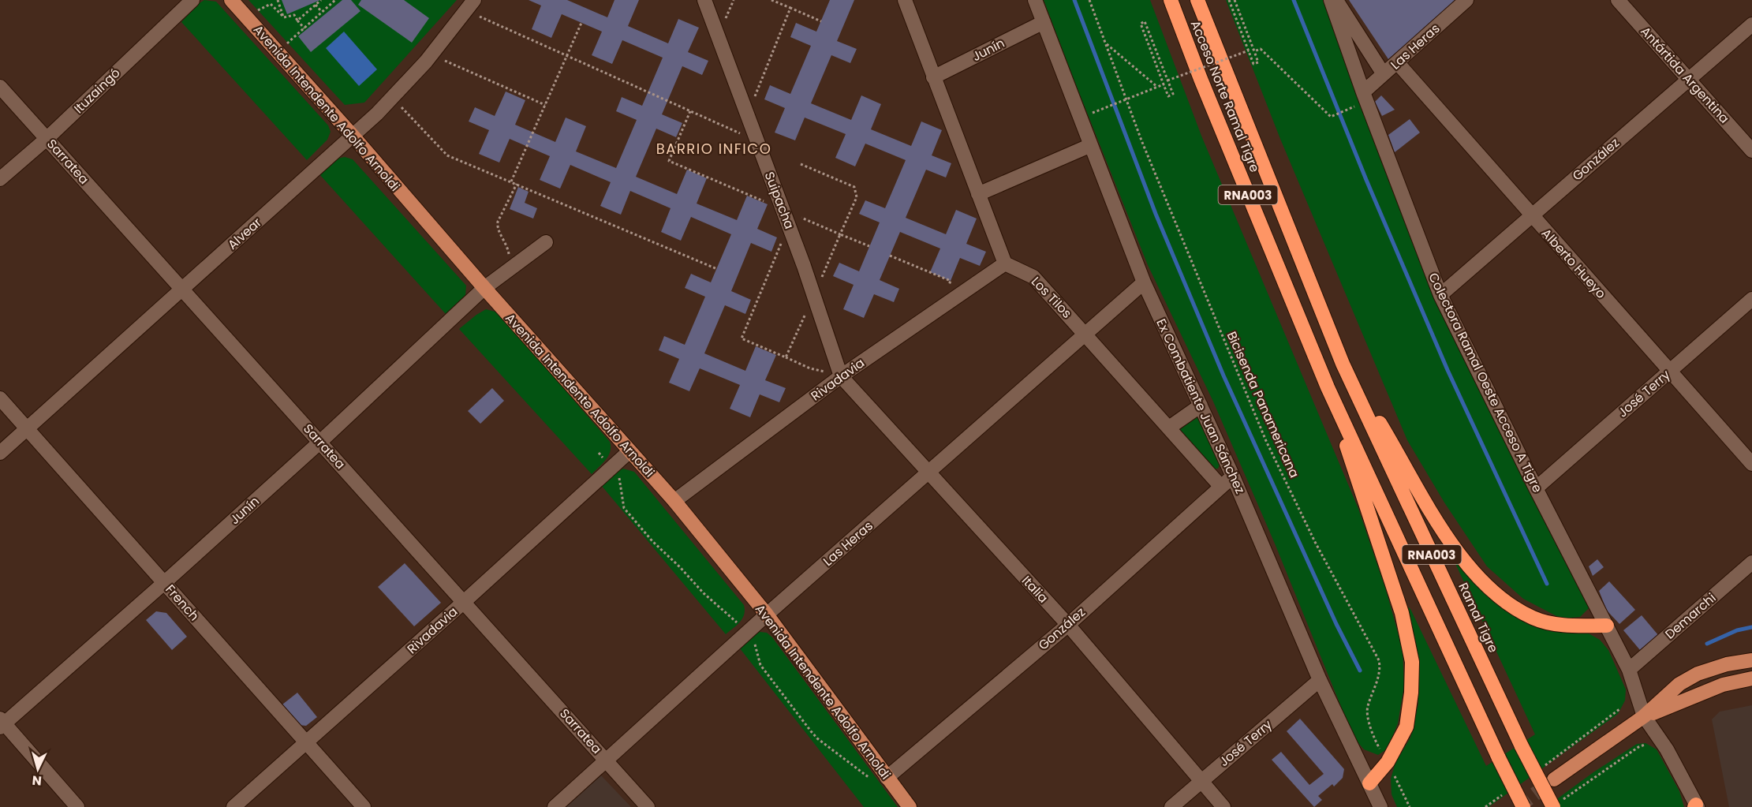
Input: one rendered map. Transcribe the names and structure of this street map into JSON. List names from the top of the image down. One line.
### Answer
{"streets":{"highway":["Acceso Norte Ramal Tigre","RNA003","Ramal Tigre"],"main road":["Avenida Intendente Adolfo Arnoldi"],"street":["Las Heras","Junín","Antártida Argentina","Ituzaingó","González","Sarratea","Suipacha","Alvear","Alberto Hueyo","Los Tilos","Rivadavia","Colectora Ramal Oeste Acceso A Tigre","José Terry","Ex Combatiente Juan Sánchez","Italia","French","Demarchi"],"path":["Bicisenda Panamericana"]},"crossings":[["Las Heras","Avenida Intendente Adolfo Arnoldi"],["Las Heras","Sarratea"],["Las Heras","Alberto Hueyo"],["Las Heras","Los Tilos"],["Las Heras","Colectora Ramal Oeste Acceso A Tigre"],["Las Heras","Ex Combatiente Juan Sánchez"],["Las Heras","Italia"],["Junín","Avenida Intendente Adolfo Arnoldi"],["Junín","Sarratea"],["Junín","Ex Combatiente Juan Sánchez"],["Junín","French"],["Antártida Argentina","González"],["Ituzaingó","Sarratea"],["Acceso Norte Ramal Tigre","RNA003"],["Acceso Norte Ramal Tigre","Ramal Tigre"],["Avenida Intendente Adolfo Arnoldi","González"],["Avenida Intendente Adolfo Arnoldi","Alvear"],["Avenida Intendente Adolfo Arnoldi","Rivadavia"],["González","Alberto Hueyo"],["González","Los Tilos"],["González","Colectora Ramal Oeste Acceso A Tigre"],["González","Ex Combatiente Juan Sánchez"],["González","Italia"],["Sarratea","Alvear"],["Sarratea","Rivadavia"],["Suipacha","Rivadavia"],["Suipacha","Italia"],["Alvear","French"],["Alberto Hueyo","José Terry"],["Los Tilos","Rivadavia"],["Rivadavia","Italia"],["Rivadavia","French"],["Colectora Ramal Oeste Acceso A Tigre","José Terry"],["Colectora Ramal Oeste Acceso A Tigre","Demarchi"],["José Terry","Ex Combatiente Juan Sánchez"],["José Terry","Italia"]],"districts":["BARRIO INFICO"],"north":"bottom"}
